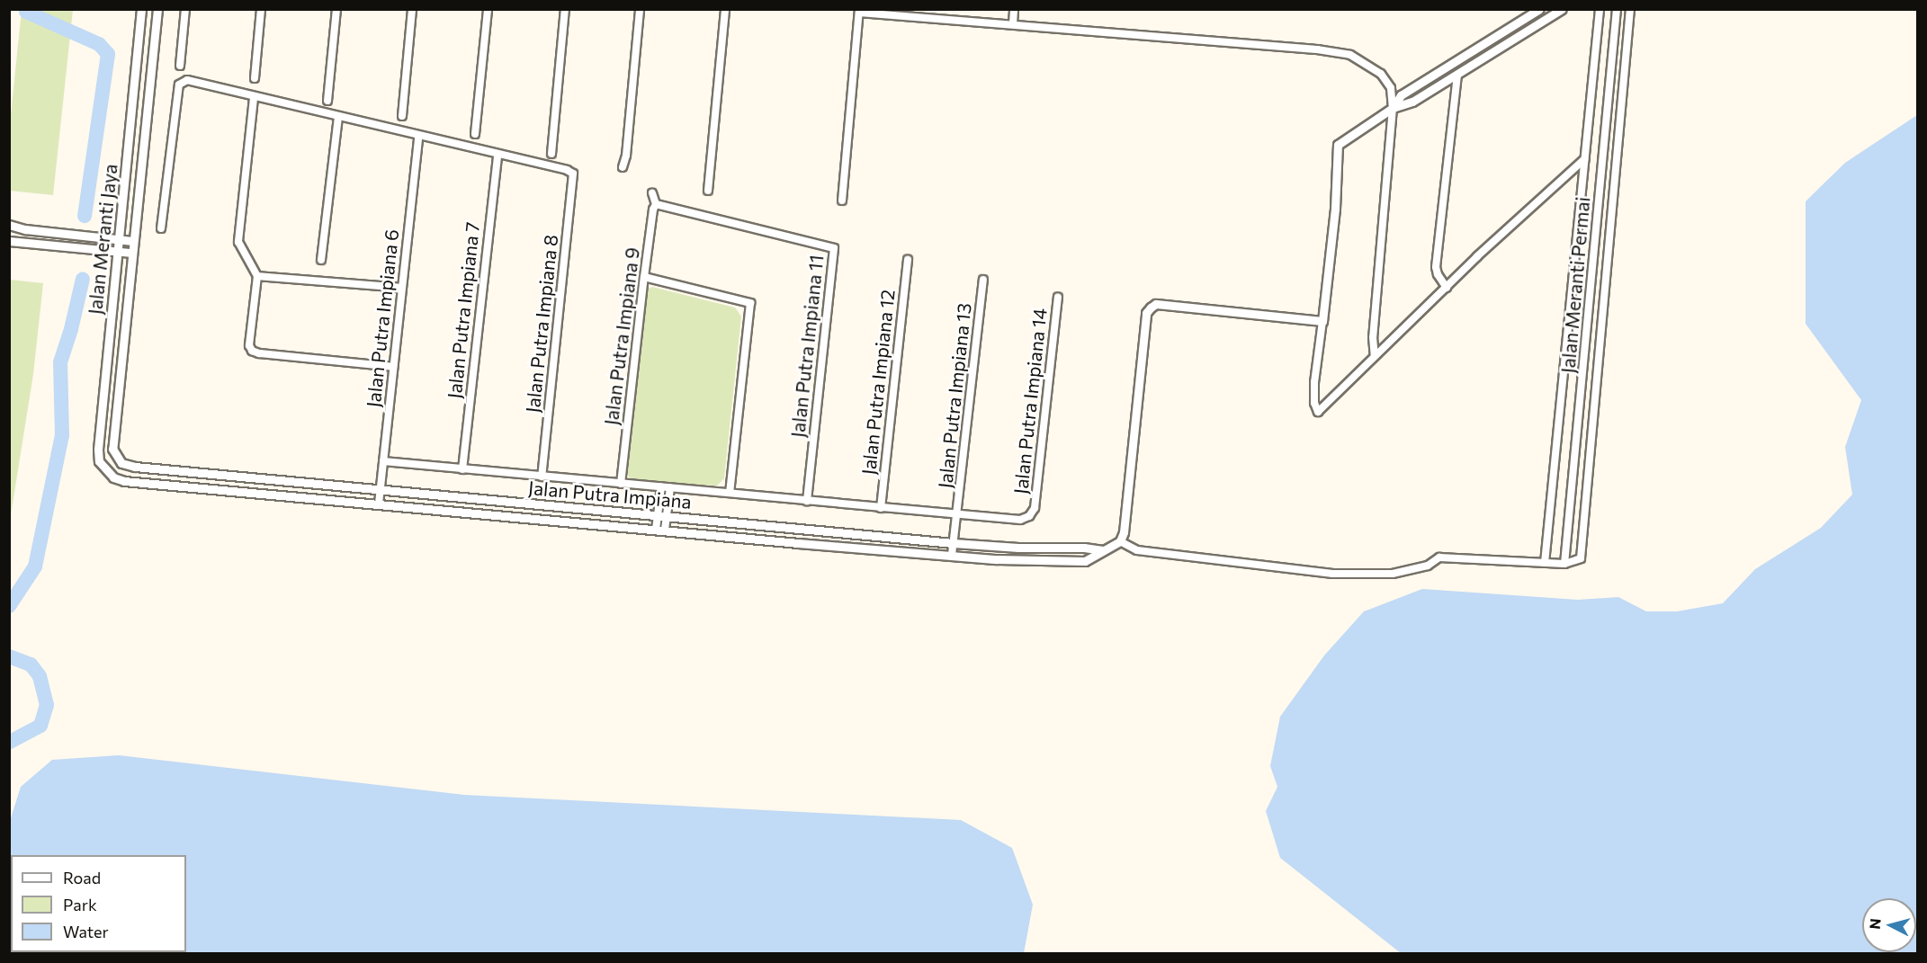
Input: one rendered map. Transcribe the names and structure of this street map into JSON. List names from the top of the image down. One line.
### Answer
{"streets":{"street":["Jalan Meranti Jaya","Jalan Meranti Permai","Jalan Putra Impiana 7","Jalan Putra Impiana 6","Jalan Putra Impiana 8","Jalan Putra Impiana 9","Jalan Putra Impiana 11","Jalan Putra Impiana 12","Jalan Putra Impiana 13","Jalan Putra Impiana 14","Jalan Putra Impiana"]},"crossings":[["Jalan Meranti Jaya","Jalan Putra Impiana"],["Jalan Putra Impiana 7","Jalan Putra Impiana 8"],["Jalan Putra Impiana 6","Jalan Putra Impiana"],["Jalan Putra Impiana 9","Jalan Putra Impiana 11"],["Jalan Putra Impiana 13","Jalan Putra Impiana 14"],["Jalan Putra Impiana 13","Jalan Putra Impiana"]],"legend":["Road","Park","Water"],"north":"left"}
